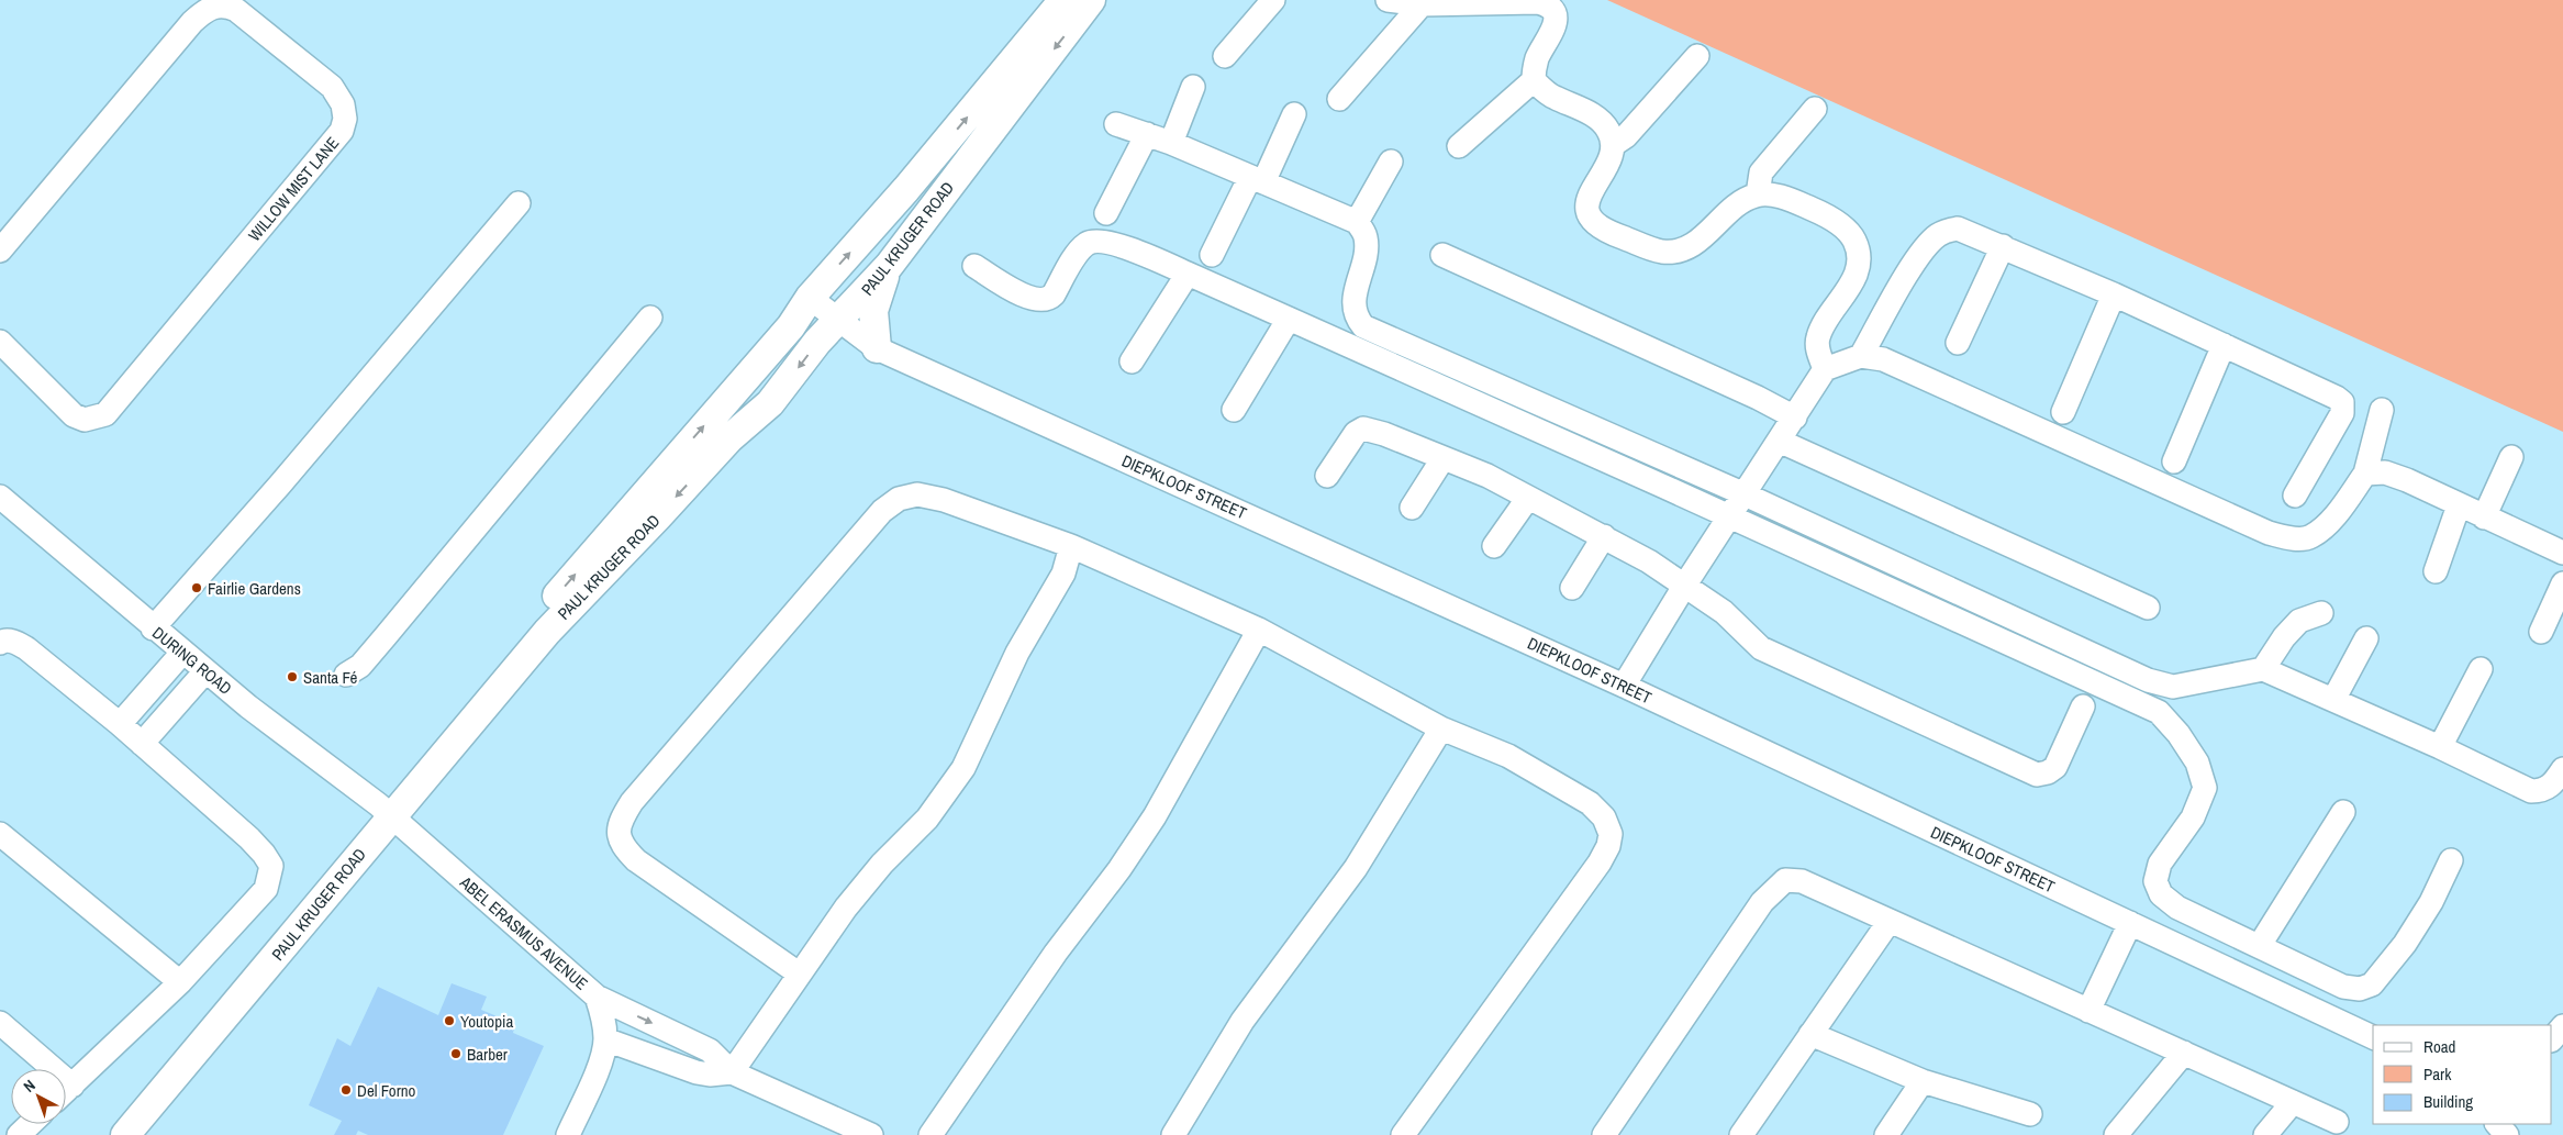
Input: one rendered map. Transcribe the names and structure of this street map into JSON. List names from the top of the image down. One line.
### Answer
{"streets":{"street":["WILLOW MIST LANE","PAUL KRUGER ROAD","DIEPKLOOF STREET","DURING ROAD","ABEL ERASMUS AVENUE"]},"crossings":[["PAUL KRUGER ROAD","DIEPKLOOF STREET"],["PAUL KRUGER ROAD","DURING ROAD"],["PAUL KRUGER ROAD","ABEL ERASMUS AVENUE"],["DURING ROAD","ABEL ERASMUS AVENUE"]],"places":["Fairlie Gardens","Santa Fé","Youtopia","Barber","Del Forno"],"legend":["Road","Park","Building"],"north":"top left"}
